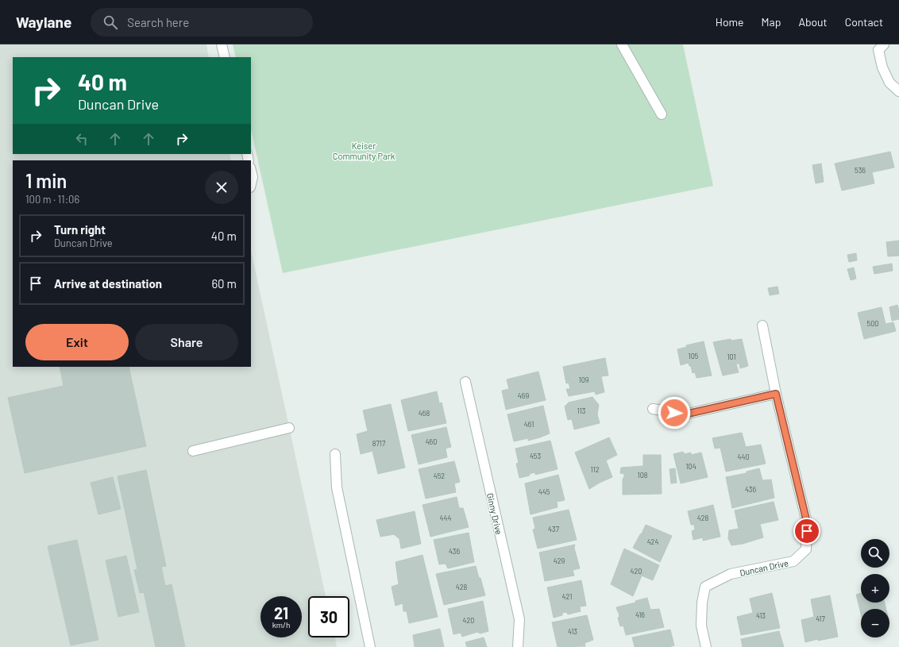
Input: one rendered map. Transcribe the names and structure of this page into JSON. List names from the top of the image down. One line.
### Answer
{"streets":{"street":["Ginny Drive","Duncan Drive"]},"parks":["Keiser Community Park"],"house_numbers":["536","500","105","101","109","469","113","468","461","460","8717","453","440","104","112","108","452","436","445","444","428","437","424","436","429","420","428","421","416","413","417","420","413"],"page":{"header":"Waylane","search":"Search here","nav":["Home","Map","About","Contact"],"turn":["40 m","Duncan Drive"],"heading":["1 min","100 m · 11:06"],"list":[{"name":"Turn right","note":"Duncan Drive","value":"40 m"},{"name":"Arrive at destination","value":"60 m"}],"buttons":["Exit","Share"],"map_buttons":["+","−"],"speed":"21 km/h","limit":"30"}}
